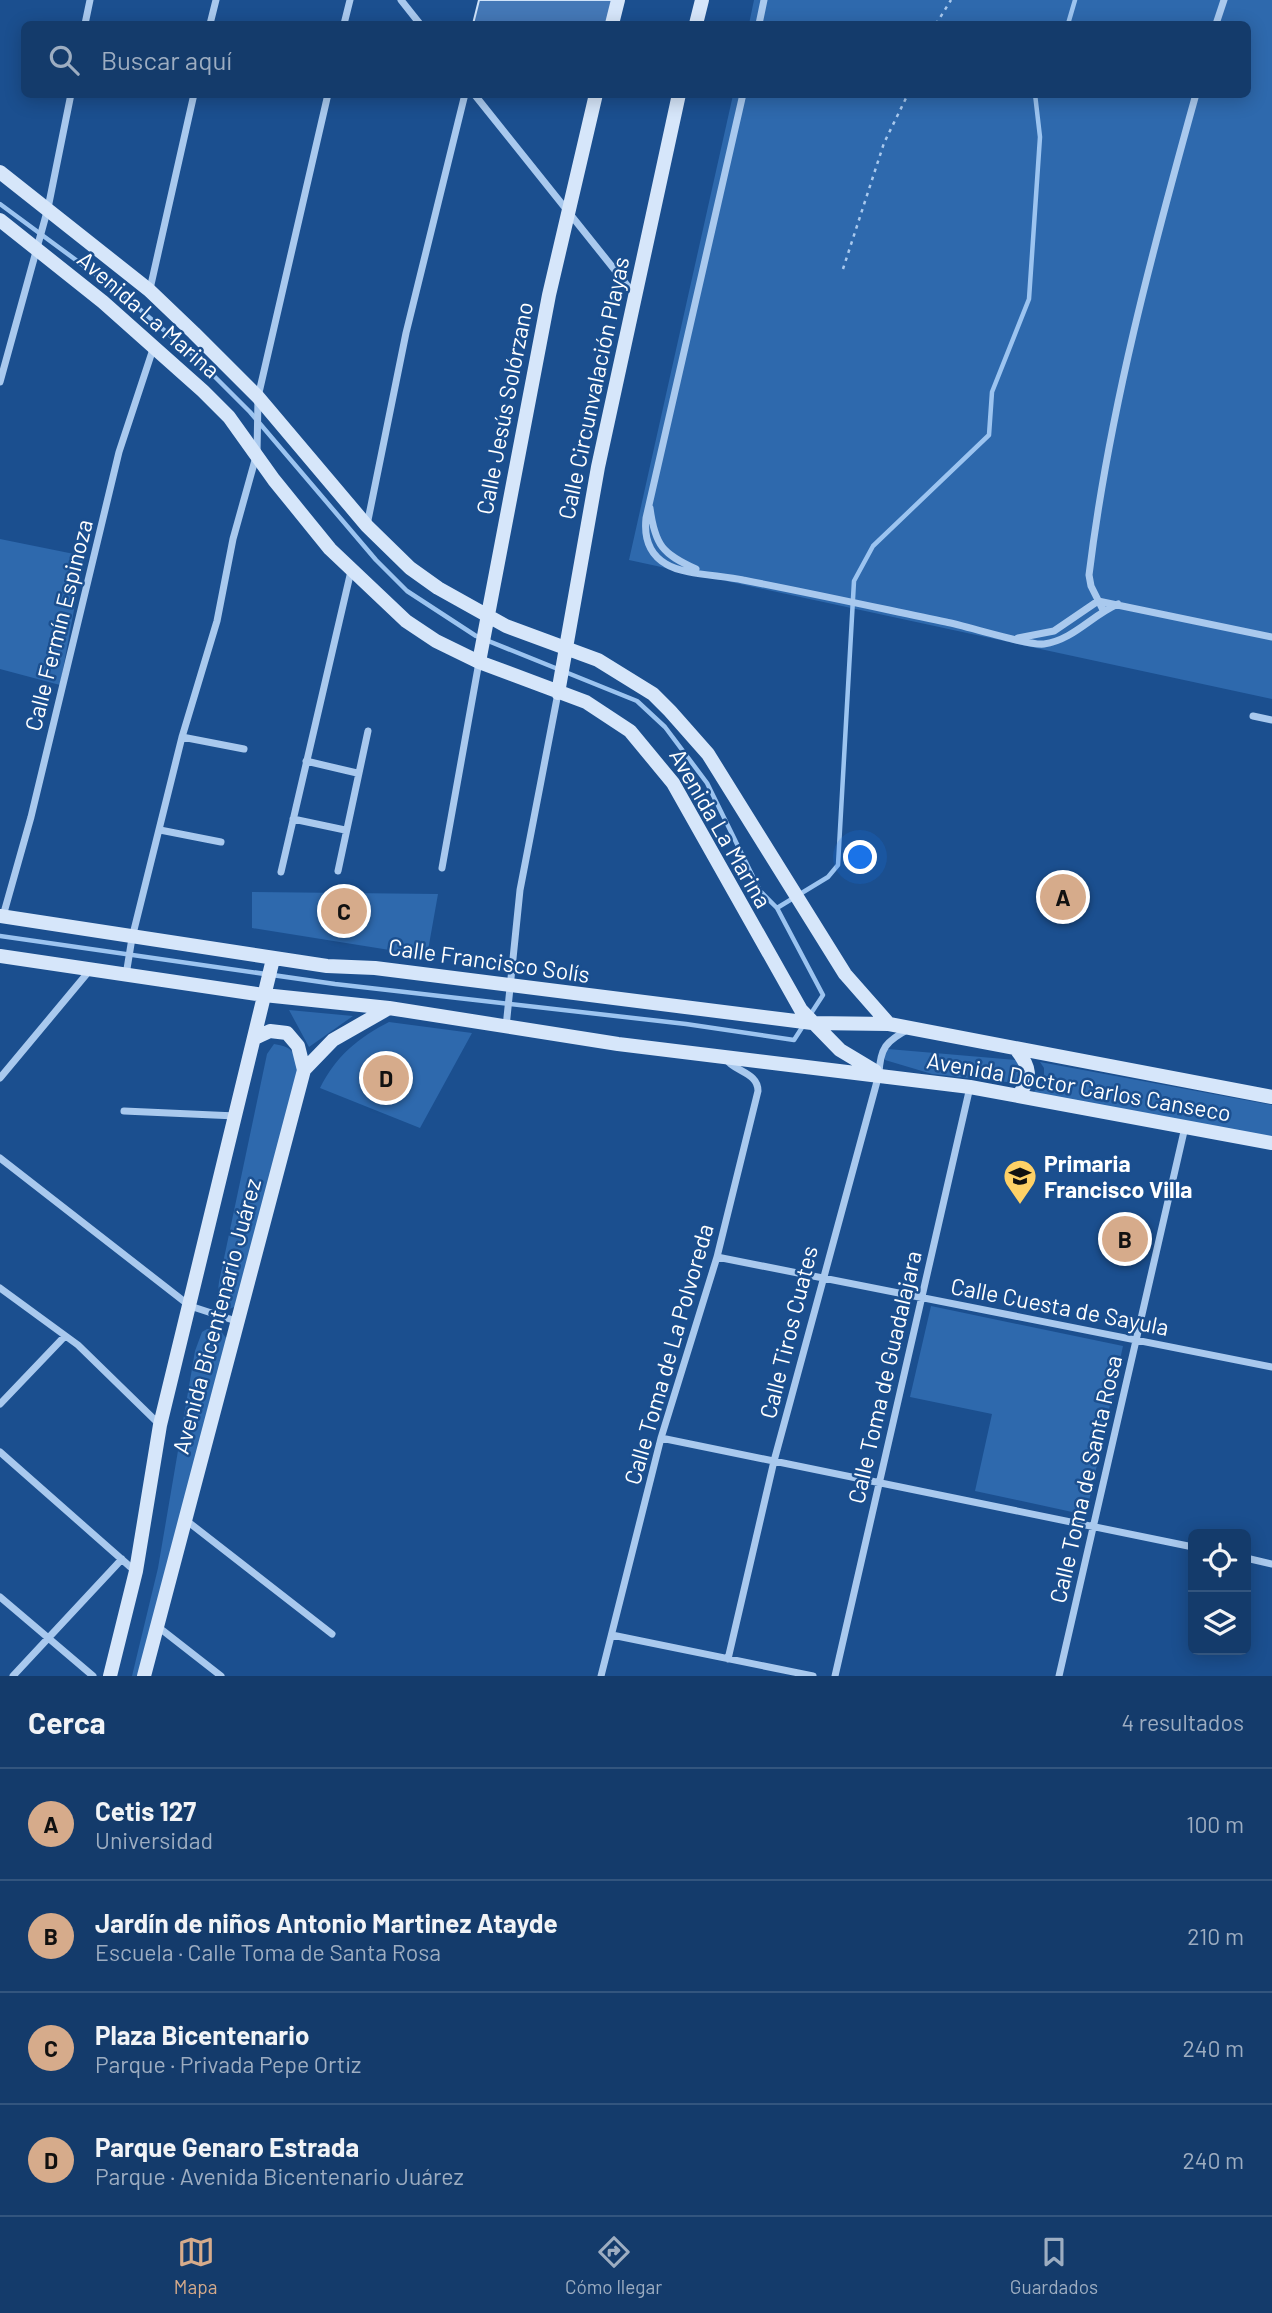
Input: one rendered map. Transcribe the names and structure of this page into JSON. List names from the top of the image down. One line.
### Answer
{"streets":{"main road":["Avenida La Marina","Calle Circunvalación Playas","Calle Jesús Solórzano","Calle Francisco Solís","Avenida Doctor Carlos Canseco","Avenida Bicentenario Juárez"],"street":["Calle Fermín Espinoza","Calle Cuesta de Sayula","Calle Tiros Cuates","Calle Toma de La Polvoreda","Calle Toma de Guadalajara","Calle Toma de Santa Rosa"]},"crossings":[["Avenida La Marina","Calle Circunvalación Playas"],["Avenida La Marina","Calle Jesús Solórzano"],["Avenida La Marina","Calle Fermín Espinoza"],["Avenida La Marina","Calle Francisco Solís"],["Avenida La Marina","Avenida Doctor Carlos Canseco"],["Avenida La Marina","Calle Tiros Cuates"],["Calle Fermín Espinoza","Calle Francisco Solís"],["Calle Francisco Solís","Avenida Doctor Carlos Canseco"],["Calle Francisco Solís","Avenida Bicentenario Juárez"],["Avenida Doctor Carlos Canseco","Calle Tiros Cuates"],["Avenida Doctor Carlos Canseco","Calle Toma de Guadalajara"],["Avenida Doctor Carlos Canseco","Calle Toma de Santa Rosa"],["Calle Cuesta de Sayula","Calle Tiros Cuates"],["Calle Cuesta de Sayula","Calle Toma de La Polvoreda"],["Calle Cuesta de Sayula","Calle Toma de Guadalajara"],["Calle Cuesta de Sayula","Calle Toma de Santa Rosa"]],"places":{"school or university":["Primaria Francisco Villa"]},"page":{"search":"Buscar aquí","pins":["A","C","D","B"],"heading":["Cerca","4 resultados"],"list":[{"mark":"A","name":"Cetis 127","note":"Universidad","value":"100 m"},{"mark":"B","name":"Jardín de niños Antonio Martinez Atayde","note":"Escuela · Calle Toma de Santa Rosa","value":"210 m"},{"mark":"C","name":"Plaza Bicentenario","note":"Parque · Privada Pepe Ortiz","value":"240 m"},{"mark":"D","name":"Parque Genaro Estrada","note":"Parque · Avenida Bicentenario Juárez","value":"240 m"}],"nav":["Mapa","Cómo llegar","Guardados"]}}
